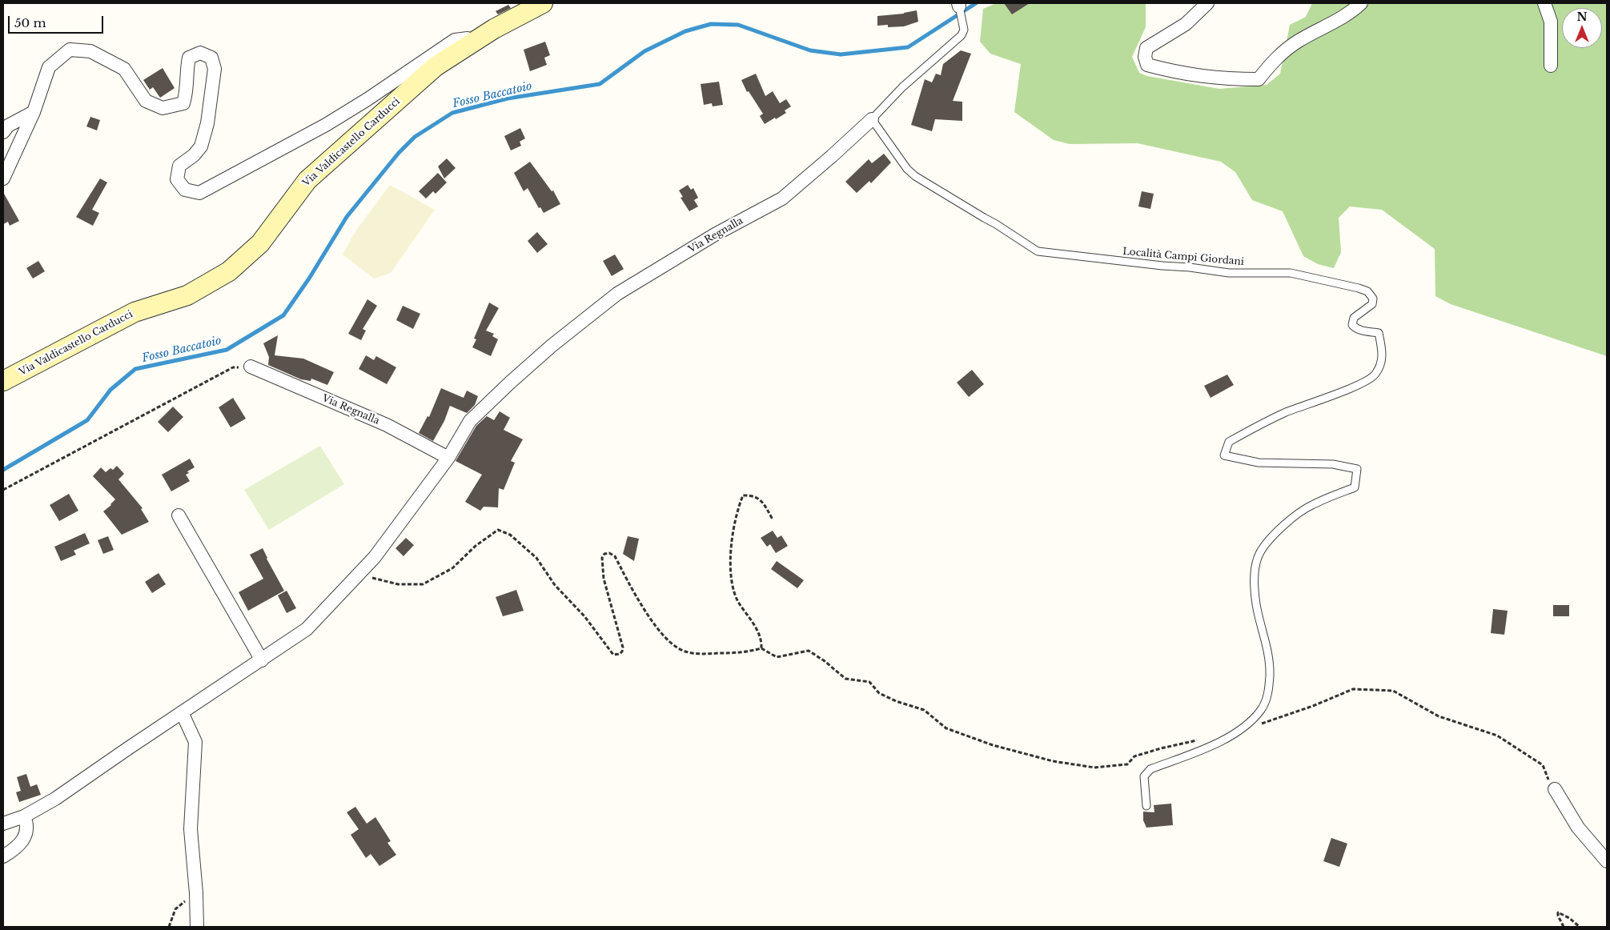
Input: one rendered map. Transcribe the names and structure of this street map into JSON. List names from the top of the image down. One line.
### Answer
{"streets":{"street":["Via Valdicastello Carducci","Via Regnalla"],"lane":["Località Campi Giordani"]},"crossings":[["Via Regnalla","Località Campi Giordani"]],"water":["Fosso Baccatoio"],"scale_bar":"50 m","north":"top"}
